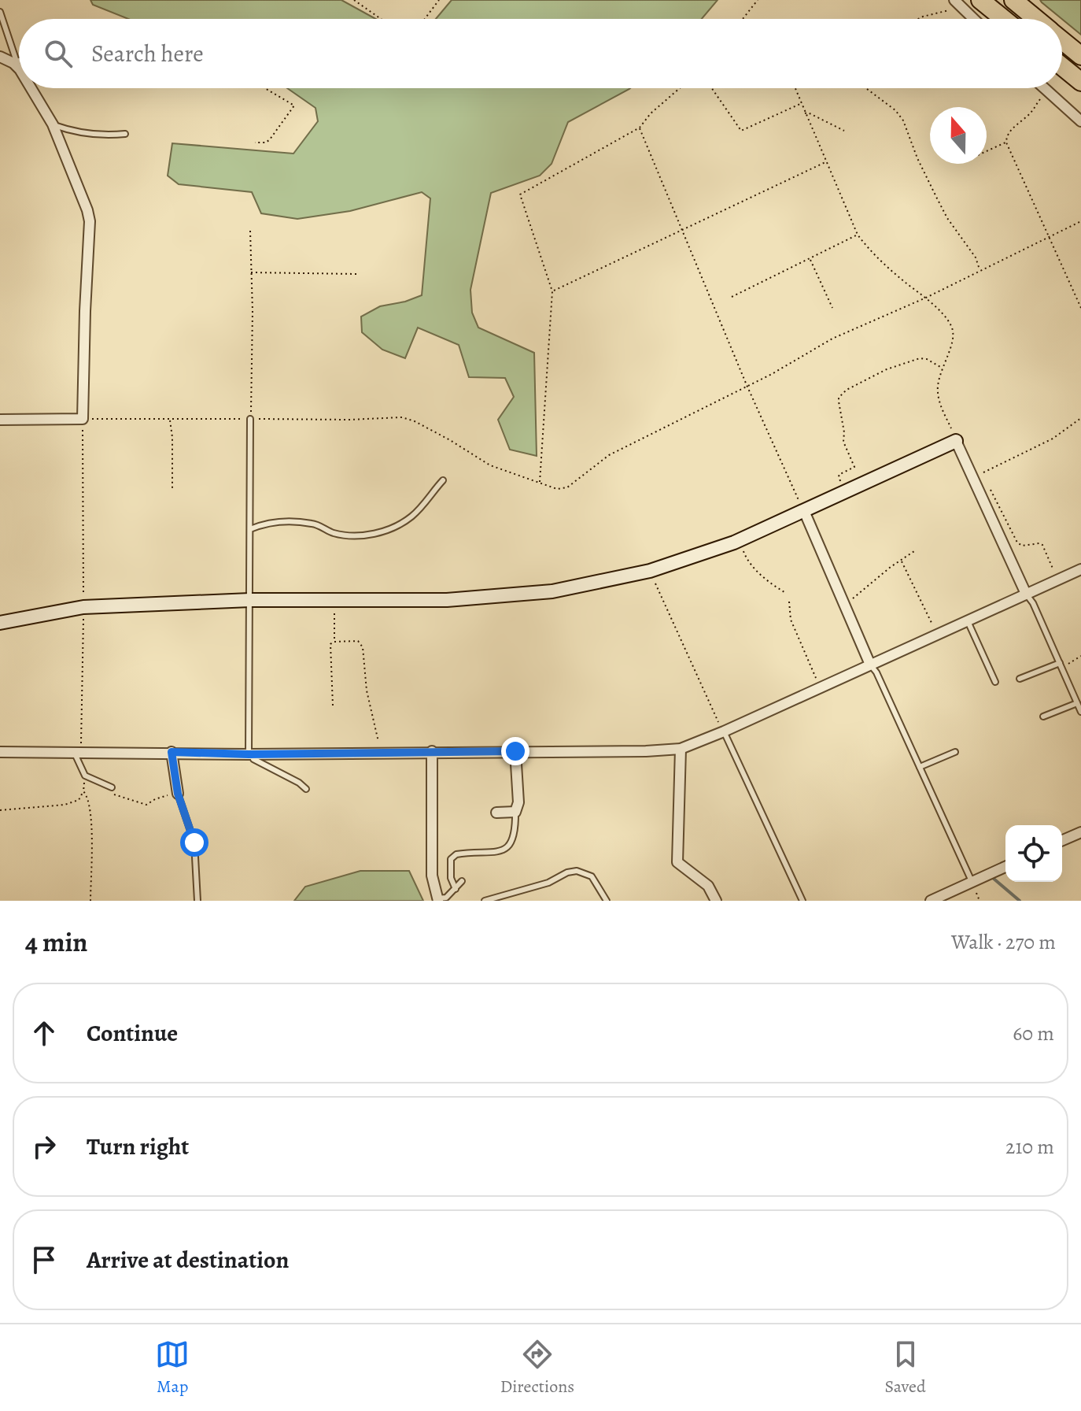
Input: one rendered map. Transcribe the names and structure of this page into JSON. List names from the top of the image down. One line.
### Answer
{"north":"top","page":{"search":"Search here","heading":["4 min","Walk · 270 m"],"list":[["Continue","60 m"],["Turn right","210 m"],"Arrive at destination"],"nav":["Map","Directions","Saved"]}}
